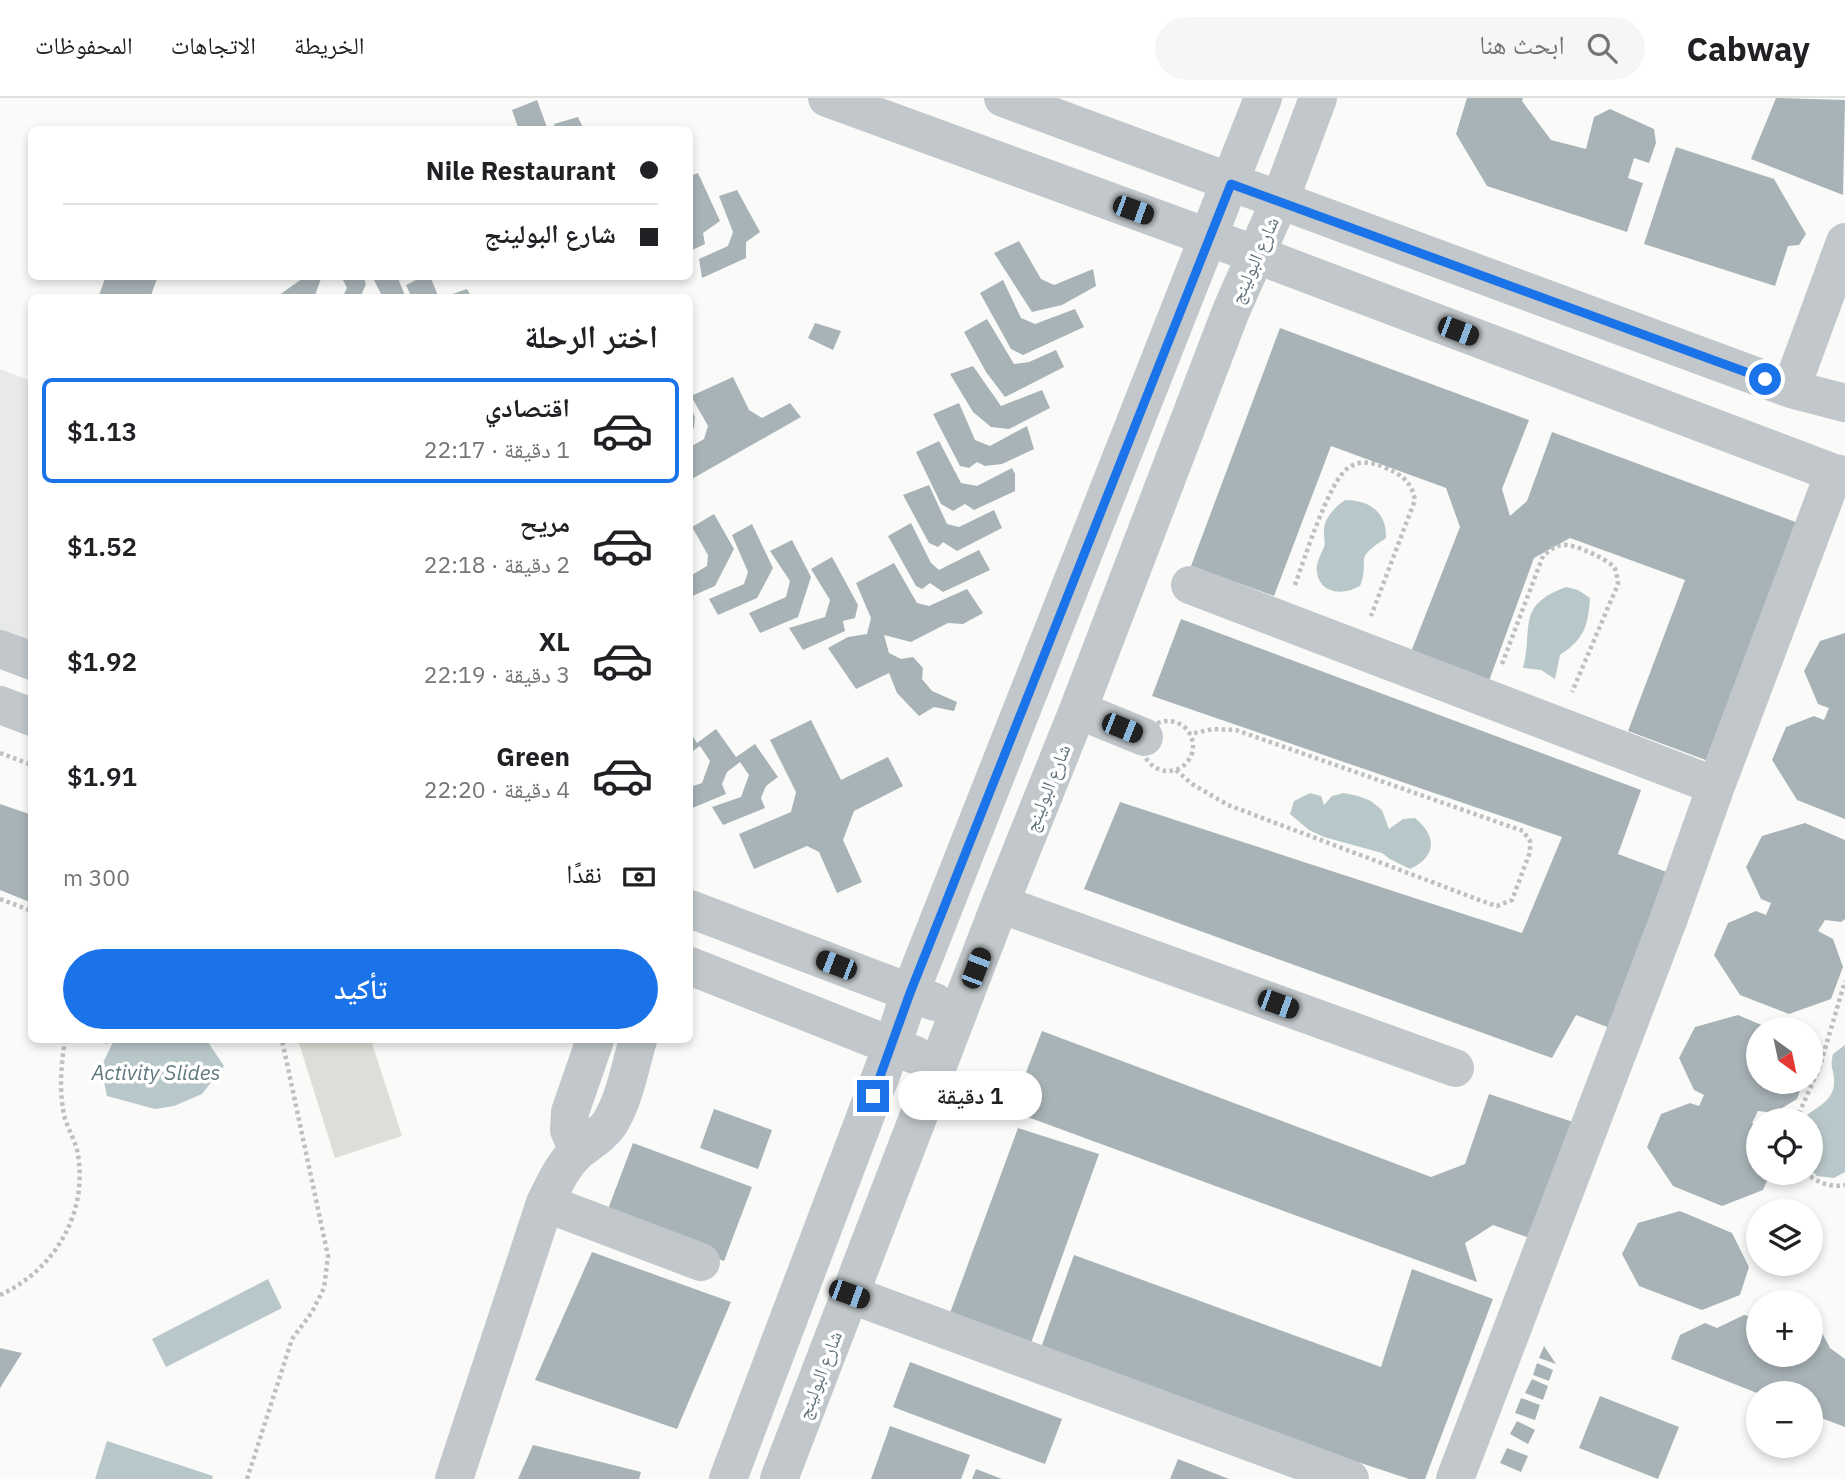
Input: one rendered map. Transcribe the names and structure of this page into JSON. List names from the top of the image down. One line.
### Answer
{"streets":{"street":["شارع البولينج"]},"water":["Activity Slides"],"north":"bottom right","page":{"header":"Cabway","search":"ابحث هنا","nav":["الخريطة","الاتجاهات","المحفوظات"],"banner":["Nile Restaurant","شارع البولينج"],"heading":"اختر الرحلة","list":[{"name":"اقتصادي","note":"1 دقيقة · 22:17","value":"$1.13"},{"name":"مريح","note":"2 دقيقة · 22:18","value":"$1.52"},{"name":"XL","note":"3 دقيقة · 22:19","value":"$1.92"},{"name":"Green","note":"4 دقيقة · 22:20","value":"$1.91"}],"pay":["نقدًا","300 m"],"buttons":"تأكيد","map_buttons":["+","−"],"bubble":"1 دقيقة"}}
